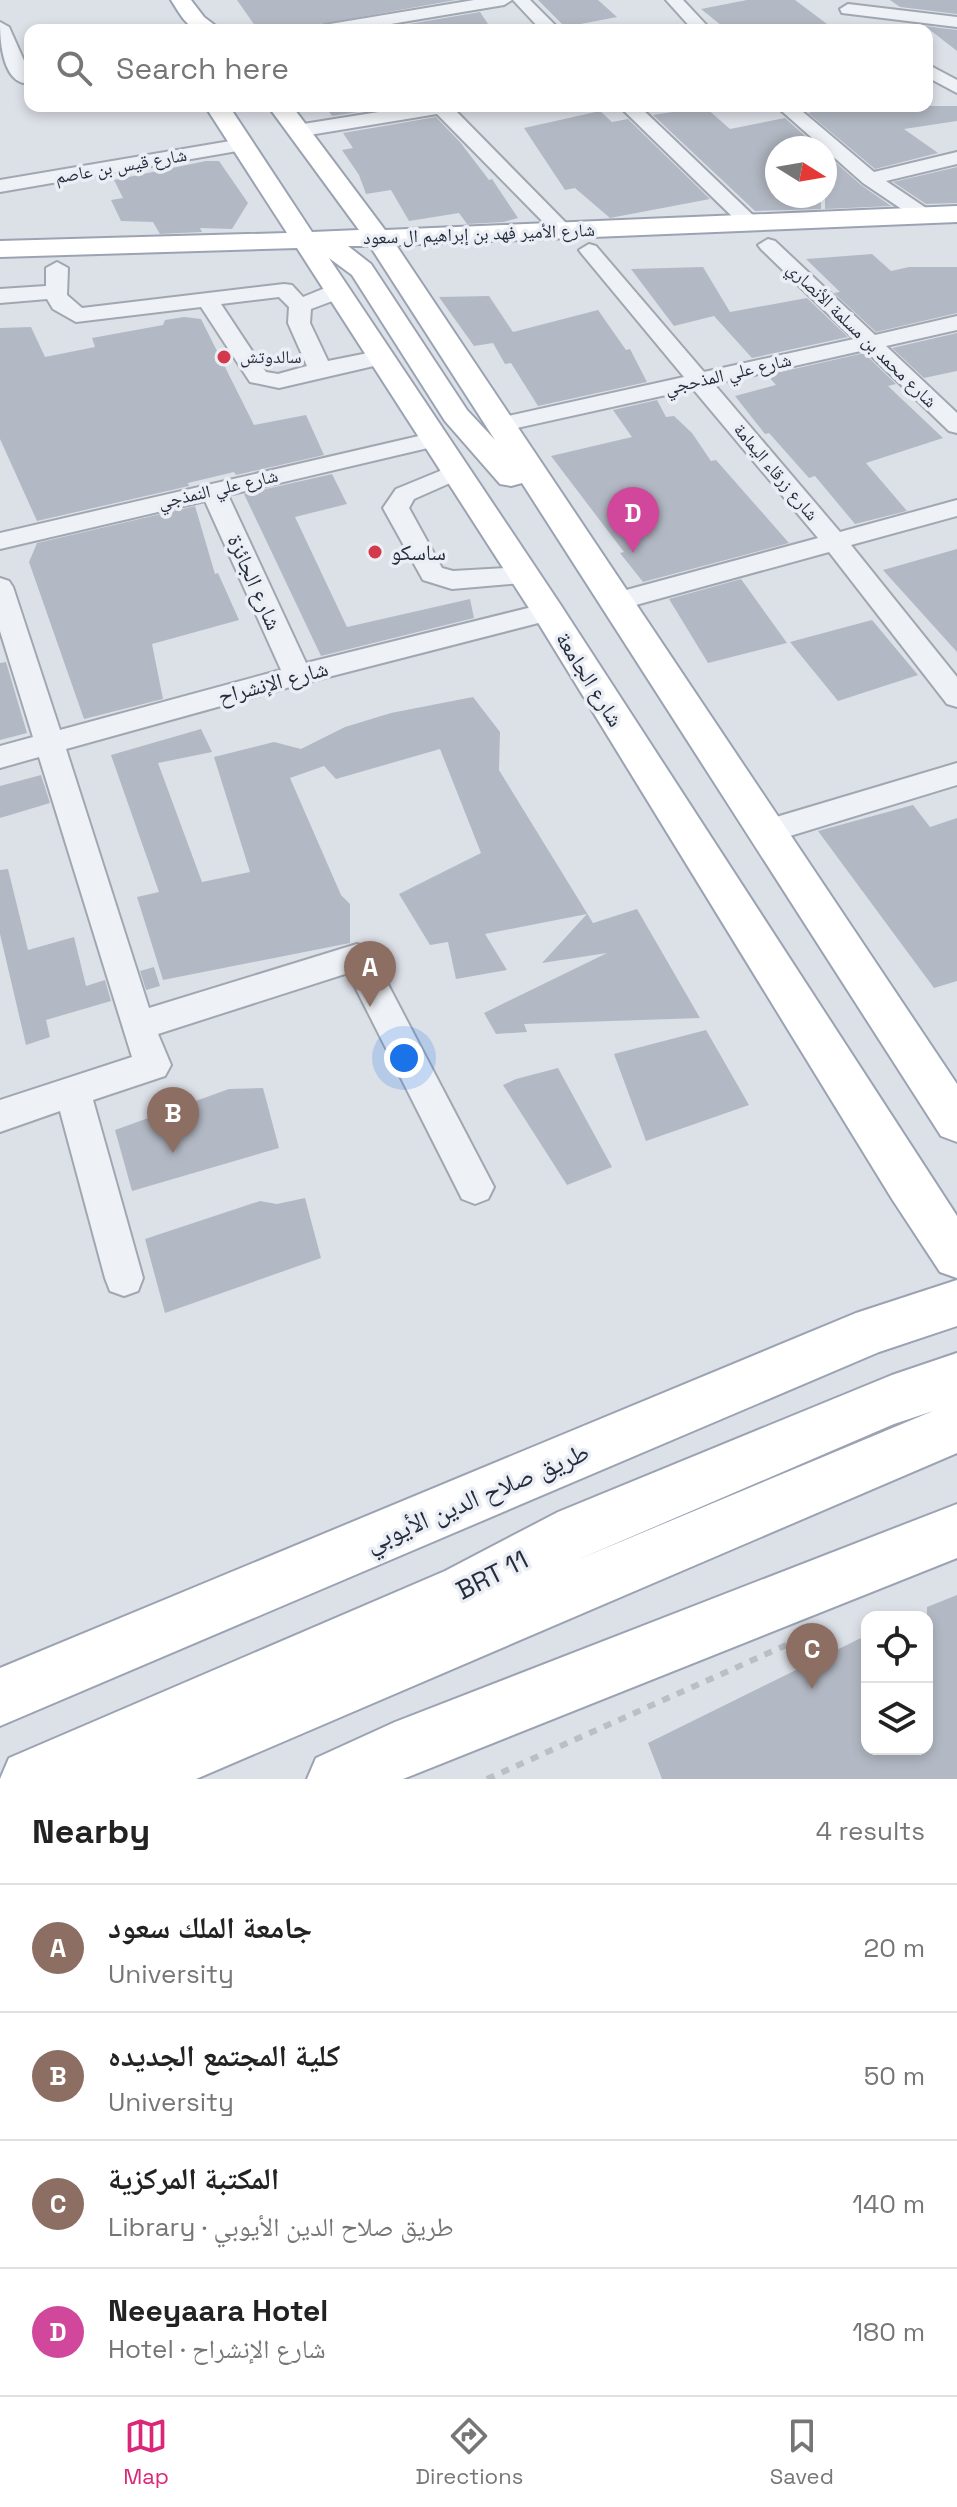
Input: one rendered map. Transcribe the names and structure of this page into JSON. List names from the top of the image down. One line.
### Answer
{"streets":{"main road":["شارع الأمير فهد بن إبراهيم ال سعود","شارع الجامعة","طريق صلاح الدين الأيوبي","BRT 11"],"street":["شارع قيس بن عاصم","شارع محمد بن مسلمة الأنصاري","شارع علي المذحجي","شارع زرقاء اليمامة","شارع علي النمذجي","شارع الجائزة","شارع الإنشراح"]},"crossings":[["شارع قيس بن عاصم","شارع الجامعة"],["شارع الأمير فهد بن إبراهيم ال سعود","شارع محمد بن مسلمة الأنصاري"],["شارع الأمير فهد بن إبراهيم ال سعود","شارع زرقاء اليمامة"],["شارع الأمير فهد بن إبراهيم ال سعود","شارع الجامعة"],["شارع محمد بن مسلمة الأنصاري","شارع علي المذحجي"],["شارع علي المذحجي","شارع زرقاء اليمامة"],["شارع علي المذحجي","شارع الجامعة"],["شارع علي النمذجي","شارع الجائزة"],["شارع علي النمذجي","شارع الجامعة"],["شارع الجائزة","شارع الإنشراح"],["شارع الجامعة","شارع الإنشراح"]],"places":["سالدوتش","ساسكو"],"north":"right","page":{"search":"Search here","pins":["D","A","B","C"],"heading":["Nearby","4 results"],"list":[{"mark":"A","name":"جامعة الملك سعود","note":"University","value":"20 m"},{"mark":"B","name":"كلية المجتمع الجديده","note":"University","value":"50 m"},{"mark":"C","name":"المكتبة المركزية","note":"Library · طريق صلاح الدين الأيوبي","value":"140 m"},{"mark":"D","name":"Neeyaara Hotel","note":"Hotel · شارع الإنشراح","value":"180 m"}],"nav":["Map","Directions","Saved"]}}
